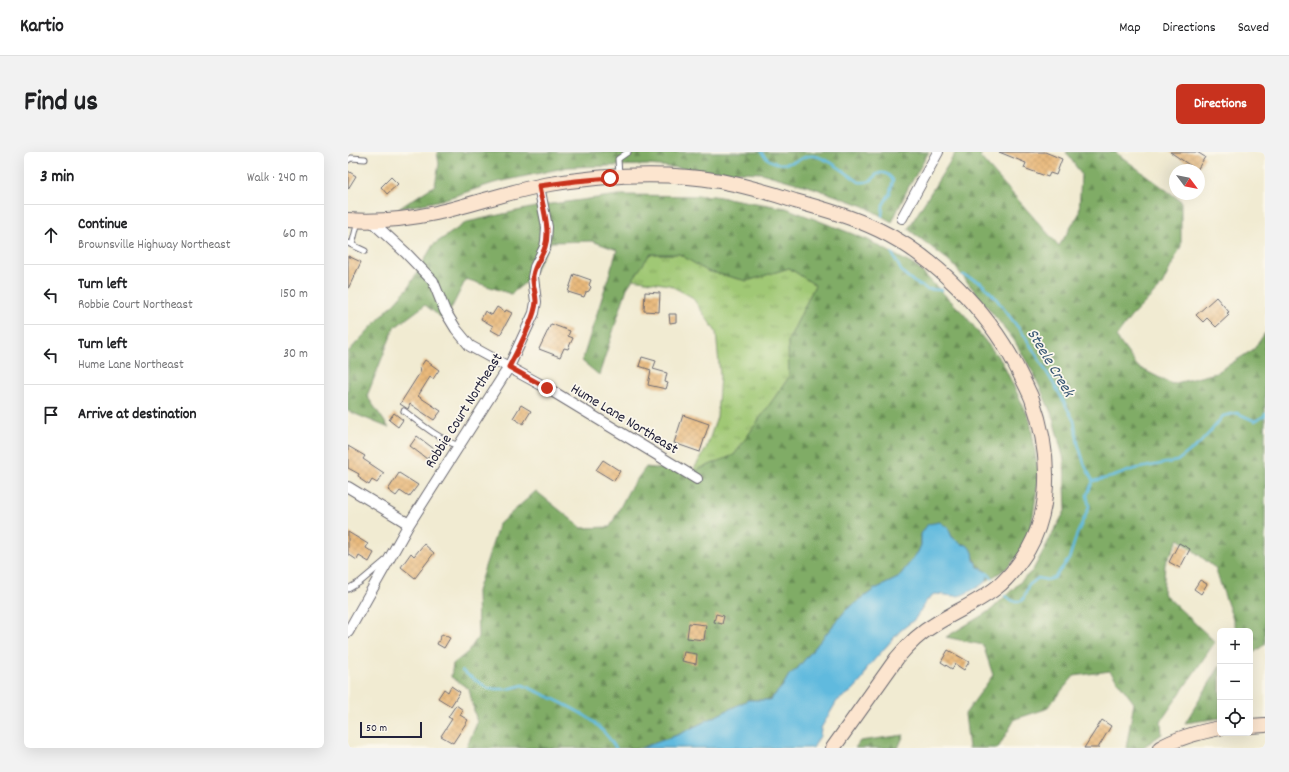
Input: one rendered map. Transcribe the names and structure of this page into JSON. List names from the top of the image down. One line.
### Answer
{"streets":{"street":["Robbie Court Northeast","Hume Lane Northeast"]},"crossings":[["Robbie Court Northeast","Hume Lane Northeast"]],"water":["Steele Creek"],"scale_bar":"50 m","north":"bottom right","page":{"header":"Kartio","nav":["Map","Directions","Saved"],"title":"Find us","buttons":"Directions","heading":["3 min","Walk · 240 m"],"list":[["Continue","Brownsville Highway Northeast","60 m"],["Turn left","Robbie Court Northeast","150 m"],["Turn left","Hume Lane Northeast","30 m"],"Arrive at destination"],"map_buttons":["+","−"],"scale":"50 m"}}
